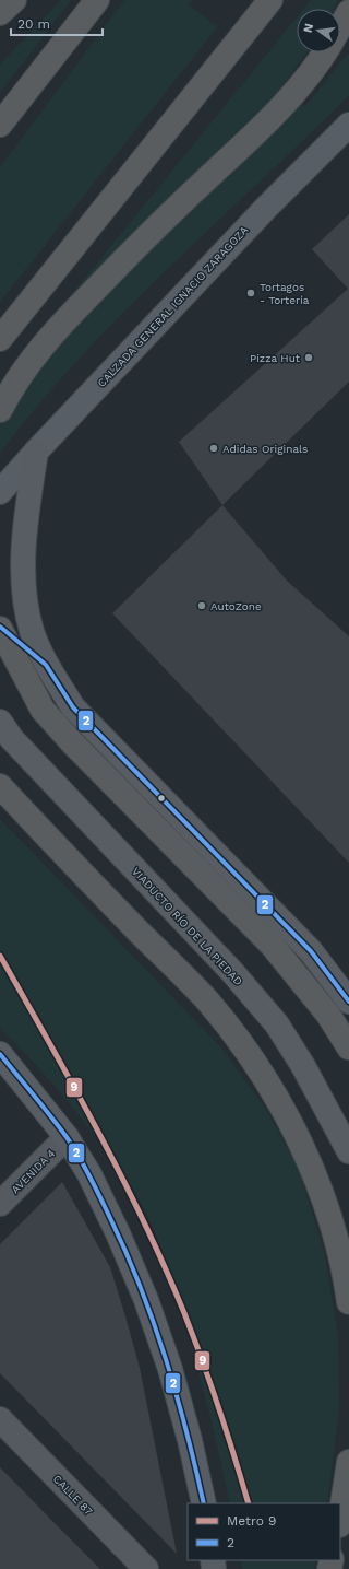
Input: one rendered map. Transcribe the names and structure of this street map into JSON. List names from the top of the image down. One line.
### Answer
{"streets":{"main road":["CALZADA GENERAL IGNACIO ZARAGOZA","VIADUCTO RÍO DE LA PIEDAD"],"street":["AVENIDA 4","CALLE 87"]},"places":["Tortagos - Tortería","Pizza Hut","Adidas Originals","AutoZone"],"lines":["transit line 2","metro line 9"],"legend":["Metro 9","2"],"scale_bar":"20 m","north":"left"}
